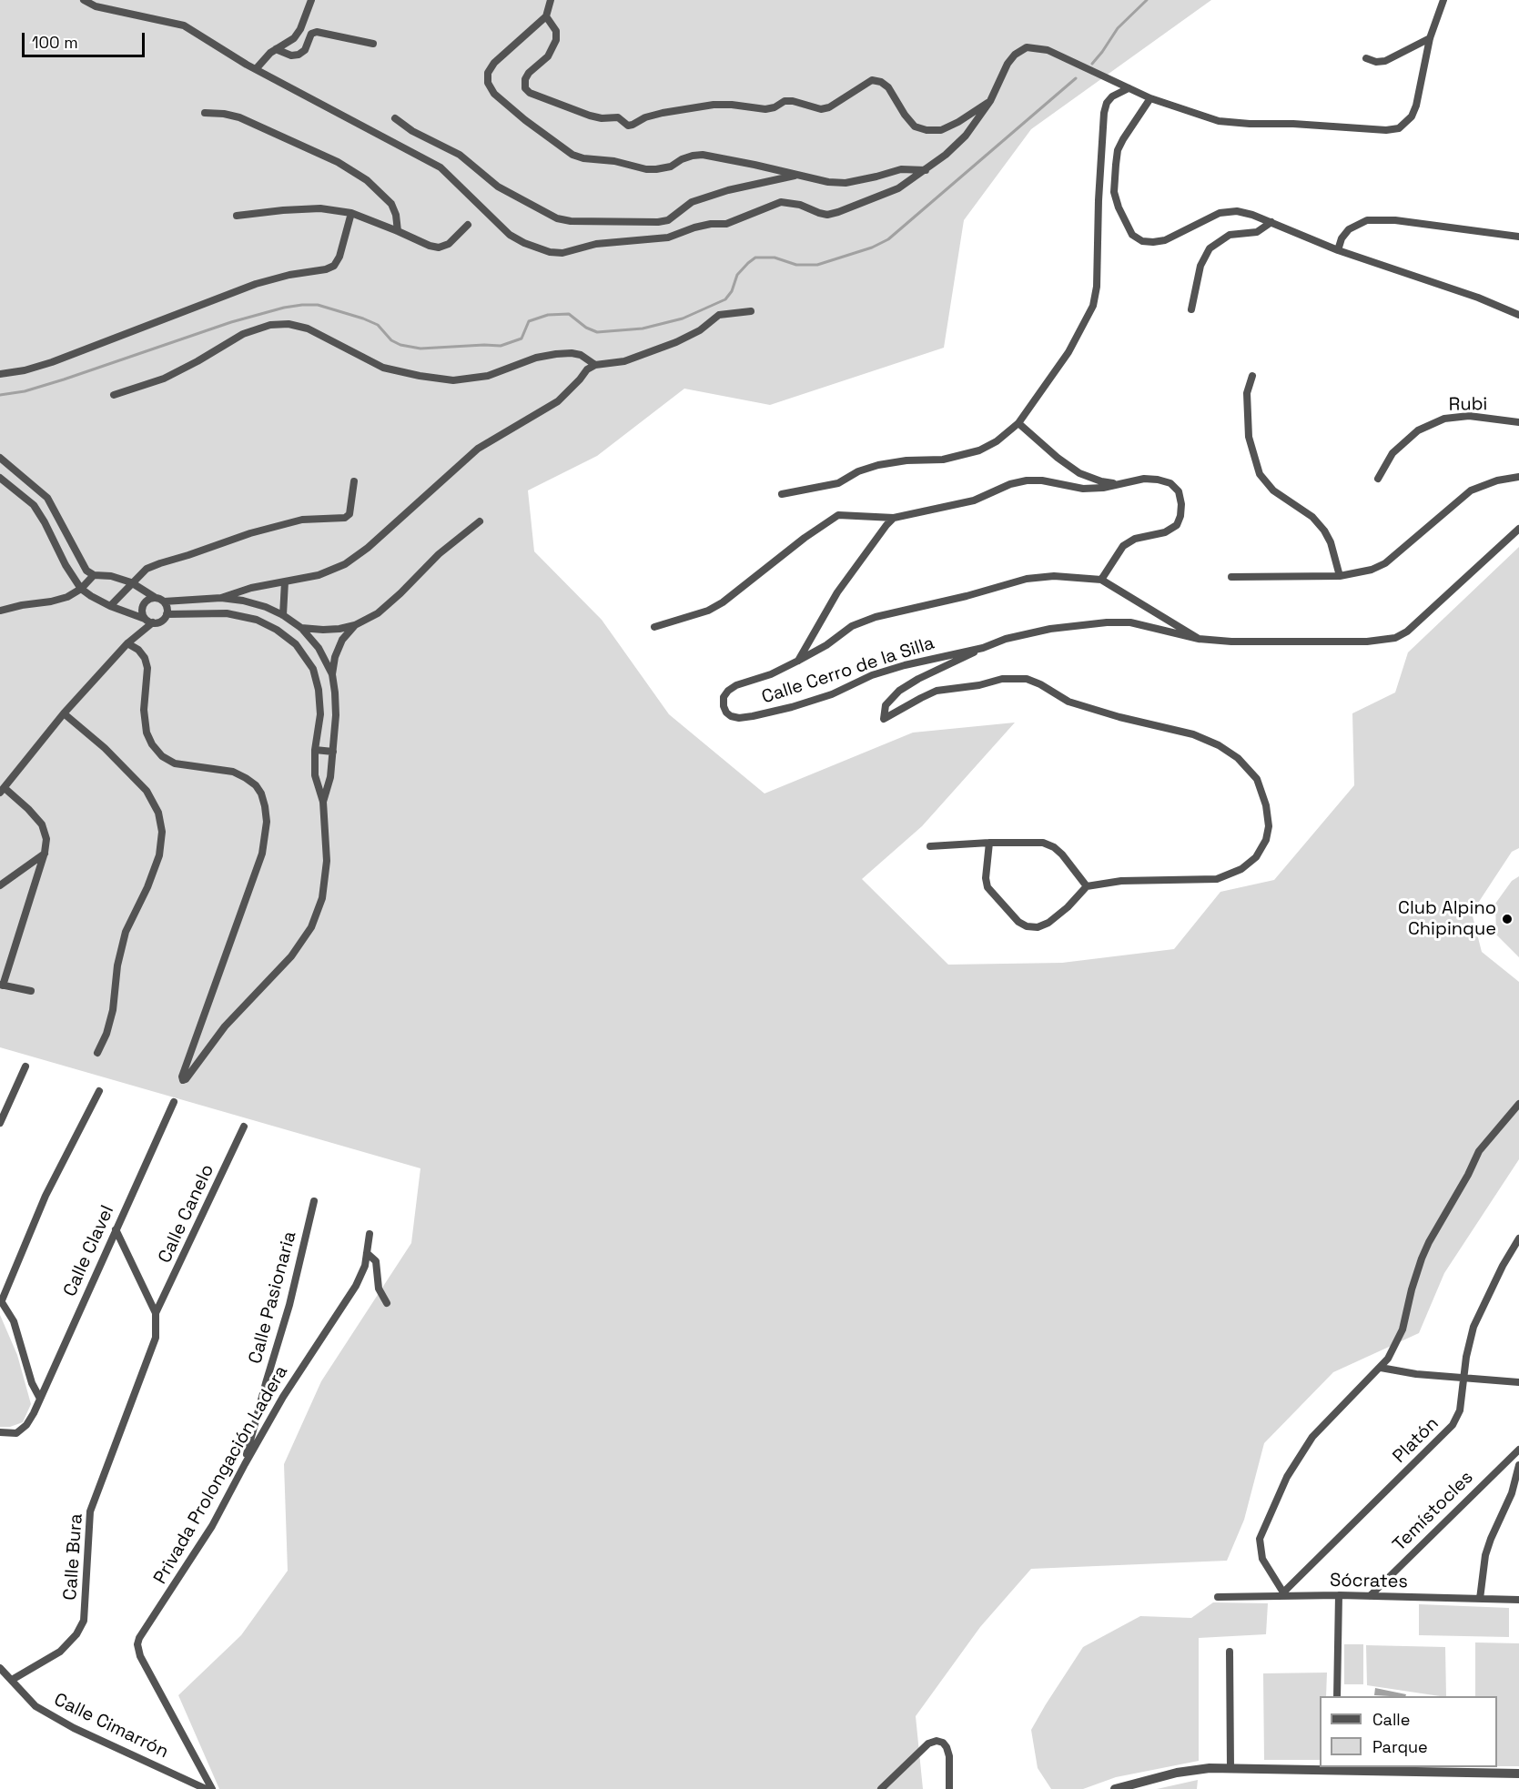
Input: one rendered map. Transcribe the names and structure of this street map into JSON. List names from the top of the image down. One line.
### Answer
{"streets":{"street":["Rubi","Calle Cerro de la Silla","Calle Canelo","Calle Clavel","Calle Pasionaria","Platón","Privada Prolongación Ladera","Temístocles","Calle Bura","Sócrates","Calle Cimarrón"]},"crossings":[["Calle Canelo","Calle Bura"],["Calle Pasionaria","Privada Prolongación Ladera"],["Platón","Sócrates"],["Temístocles","Sócrates"],["Calle Bura","Calle Cimarrón"]],"places":["Club Alpino Chipinque"],"legend":["Calle","Parque"],"scale_bar":"100 m"}
